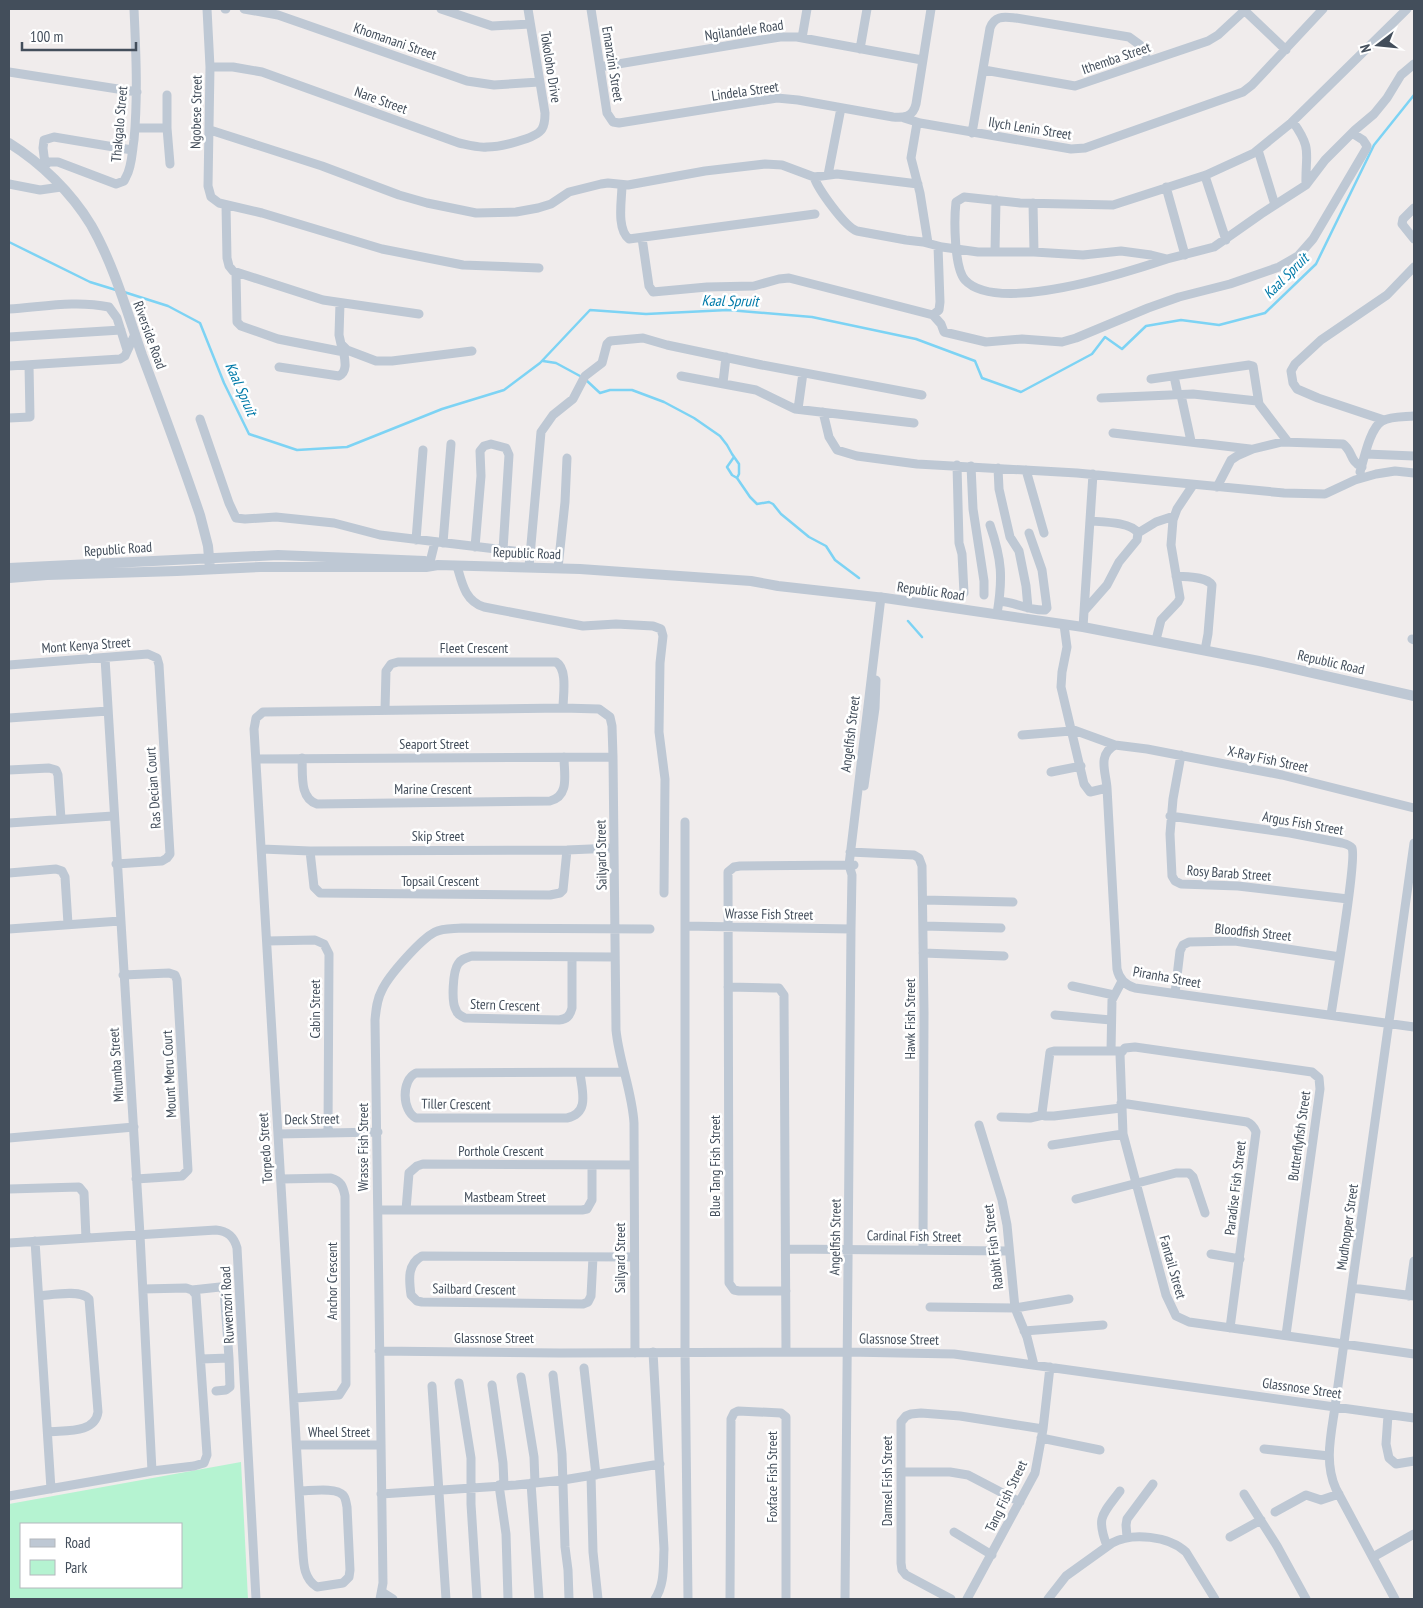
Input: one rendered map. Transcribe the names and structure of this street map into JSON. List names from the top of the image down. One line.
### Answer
{"streets":{"street":["Ngilandele Road","Khomanani Street","Ithemba Street","Emanzini Street","Tokoloho Drive","Lindela Street","Nare Street","Ngobese Street","Thakgalo Street","Ilych Lenin Street","Riverside Road","Republic Road","Mont Kenya Street","Fleet Crescent","Angelfish Street","Seaport Street","X-Ray Fish Street","Ras Decian Court","Marine Crescent","Argus Fish Street","Skip Street","Sailyard Street","Rosy Barab Street","Topsail Crescent","Wrasse Fish Street","Bloodfish Street","Piranha Street","Stern Crescent","Cabin Street","Hawk Fish Street","Mitumba Street","Mount Meru Court","Tiller Crescent","Deck Street","Butterflyfish Street","Torpedo Street","Porthole Crescent","Blue Tang Fish Street","Paradise Fish Street","Mastbeam Street","Mudhopper Street","Cardinal Fish Street","Rabbit Fish Street","Fantail Street","Anchor Crescent","Sailbard Crescent","Ruwenzori Road","Glassnose Street","Wheel Street","Foxface Fish Street","Damsel Fish Street","Tang Fish Street"]},"crossings":[["Ngilandele Road","Emanzini Street"],["Khomanani Street","Tokoloho Drive"],["Ithemba Street","Ilych Lenin Street"],["Emanzini Street","Lindela Street"],["Tokoloho Drive","Nare Street"],["Lindela Street","Ilych Lenin Street"],["Nare Street","Ngobese Street"],["Thakgalo Street","Riverside Road"],["Riverside Road","Republic Road"],["Republic Road","Angelfish Street"],["Mont Kenya Street","Ras Decian Court"],["Mont Kenya Street","Mitumba Street"],["Fleet Crescent","Sailyard Street"],["Angelfish Street","Wrasse Fish Street"],["Angelfish Street","Hawk Fish Street"],["Angelfish Street","Blue Tang Fish Street"],["Angelfish Street","Cardinal Fish Street"],["Angelfish Street","Glassnose Street"],["Seaport Street","Marine Crescent"],["Seaport Street","Sailyard Street"],["Seaport Street","Torpedo Street"],["X-Ray Fish Street","Rosy Barab Street"],["X-Ray Fish Street","Piranha Street"],["Ras Decian Court","Mitumba Street"],["Argus Fish Street","Rosy Barab Street"],["Argus Fish Street","Bloodfish Street"],["Argus Fish Street","Piranha Street"],["Skip Street","Sailyard Street"],["Skip Street","Topsail Crescent"],["Skip Street","Torpedo Street"],["Sailyard Street","Wrasse Fish Street"],["Sailyard Street","Stern Crescent"],["Sailyard Street","Tiller Crescent"],["Sailyard Street","Torpedo Street"],["Sailyard Street","Porthole Crescent"],["Sailyard Street","Sailbard Crescent"],["Sailyard Street","Glassnose Street"],["Wrasse Fish Street","Deck Street"],["Wrasse Fish Street","Blue Tang Fish Street"],["Wrasse Fish Street","Mastbeam Street"],["Wrasse Fish Street","Glassnose Street"],["Wrasse Fish Street","Wheel Street"],["Bloodfish Street","Piranha Street"],["Piranha Street","Mudhopper Street"],["Cabin Street","Deck Street"],["Cabin Street","Torpedo Street"],["Hawk Fish Street","Cardinal Fish Street"],["Mitumba Street","Mount Meru Court"],["Mitumba Street","Ruwenzori Road"],["Deck Street","Torpedo Street"],["Butterflyfish Street","Fantail Street"],["Torpedo Street","Anchor Crescent"],["Torpedo Street","Wheel Street"],["Porthole Crescent","Mastbeam Street"],["Paradise Fish Street","Fantail Street"],["Mudhopper Street","Fantail Street"],["Mudhopper Street","Glassnose Street"],["Cardinal Fish Street","Rabbit Fish Street"],["Rabbit Fish Street","Glassnose Street"],["Glassnose Street","Tang Fish Street"],["Damsel Fish Street","Tang Fish Street"]],"water":["Kaal Spruit"],"legend":["Road","Park"],"scale_bar":"100 m","north":"left"}
